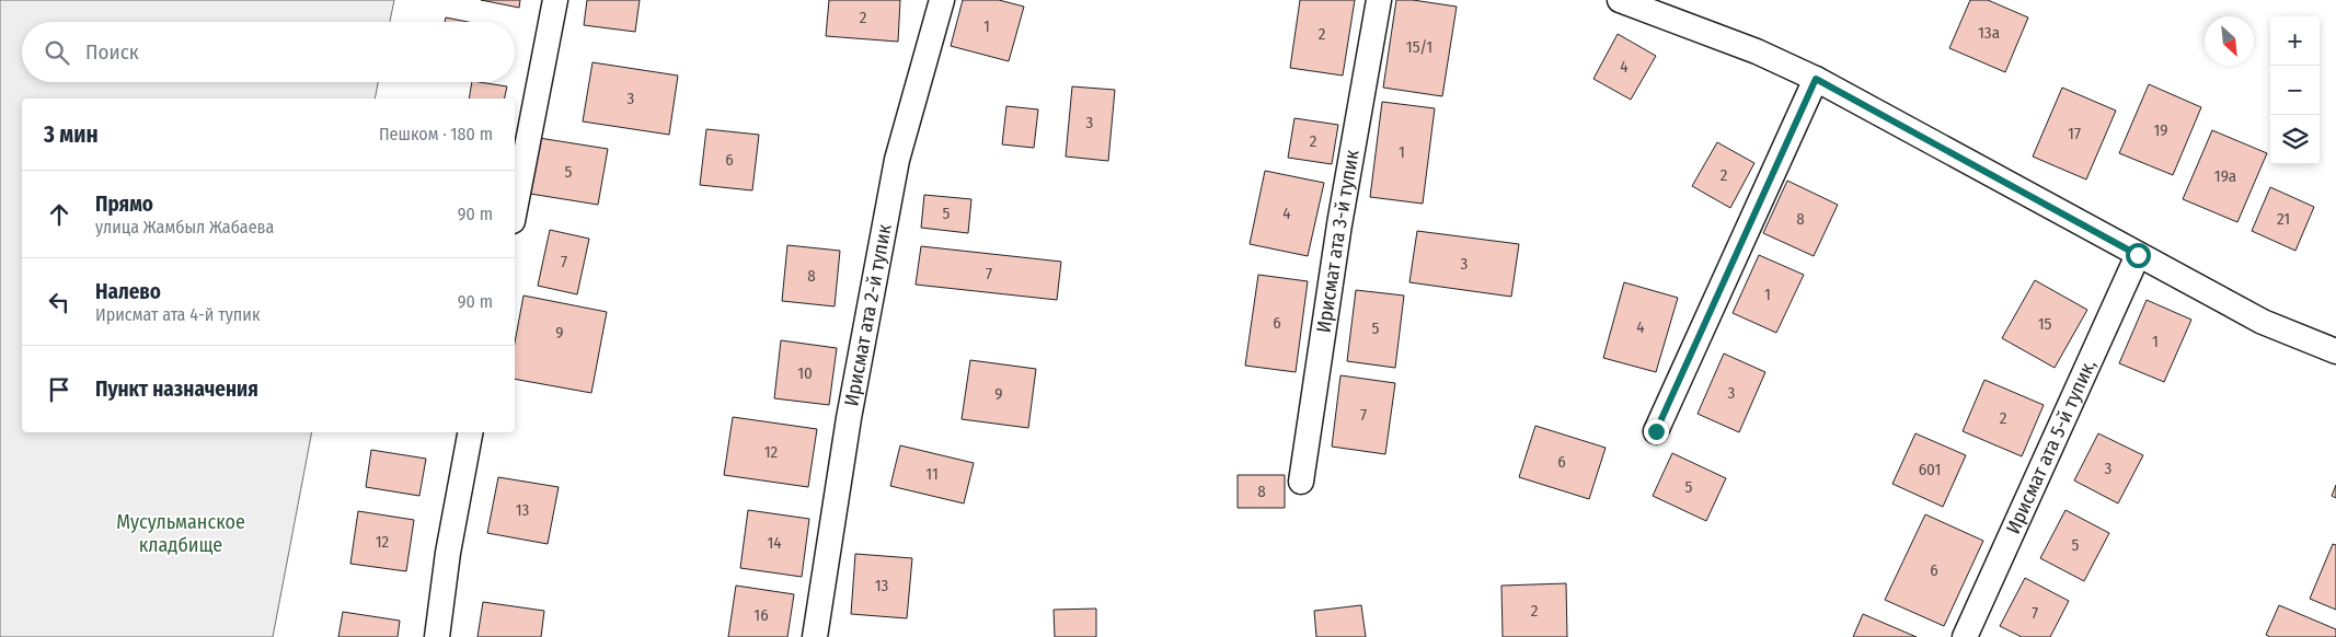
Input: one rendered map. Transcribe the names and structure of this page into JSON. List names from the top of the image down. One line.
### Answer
{"streets":{"street":["Ирисмат ата 3-й тупик","Ирисмат ата 2-й тупик","Ирисмат ата 5-й тупик,"]},"parks":["Мусульманское кладбище"],"house_numbers":["2","1","13а","2","15/1","4","3","3","19","17","2","1","6","5","2","19а","5","4","8","21","7","3","7","8","1","6","15","4","5","9","1","10","3","9","7","2","12","6","3","601","11","5","8","13","12","14","5","6","13","2","7","16"],"north":"bottom right","page":{"map_buttons":["+","−"],"search":"Поиск","heading":["3 мин","Пешком · 180 m"],"list":[["Прямо","улица Жамбыл Жабаева","90 m"],["Налево","Ирисмат ата 4-й тупик","90 m"],"Пункт назначения"]}}
